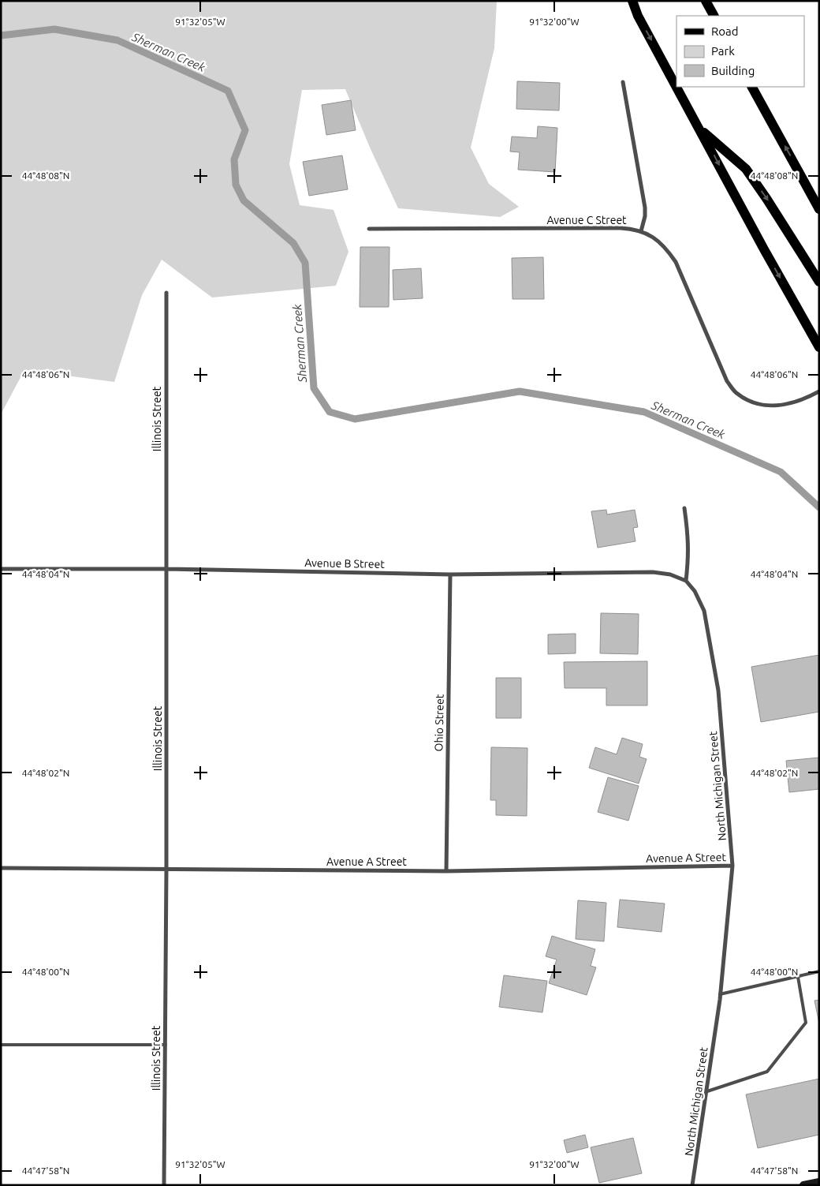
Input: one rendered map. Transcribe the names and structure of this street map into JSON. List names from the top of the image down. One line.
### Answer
{"streets":{"street":["Avenue C Street","Illinois Street","Avenue B Street","Ohio Street","North Michigan Street","Avenue A Street"]},"crossings":[["Illinois Street","Avenue B Street"],["Illinois Street","Avenue A Street"],["Avenue B Street","Ohio Street"],["Avenue B Street","North Michigan Street"],["Ohio Street","Avenue A Street"],["North Michigan Street","Avenue A Street"]],"water":["Sherman Creek"],"legend":["Road","Park","Building"],"coordinates":["91°32'05\"W","91°32'00\"W","44°48'08\"N","44°48'06\"N","44°48'04\"N","44°48'02\"N","44°48'00\"N","44°47'58\"N"]}
